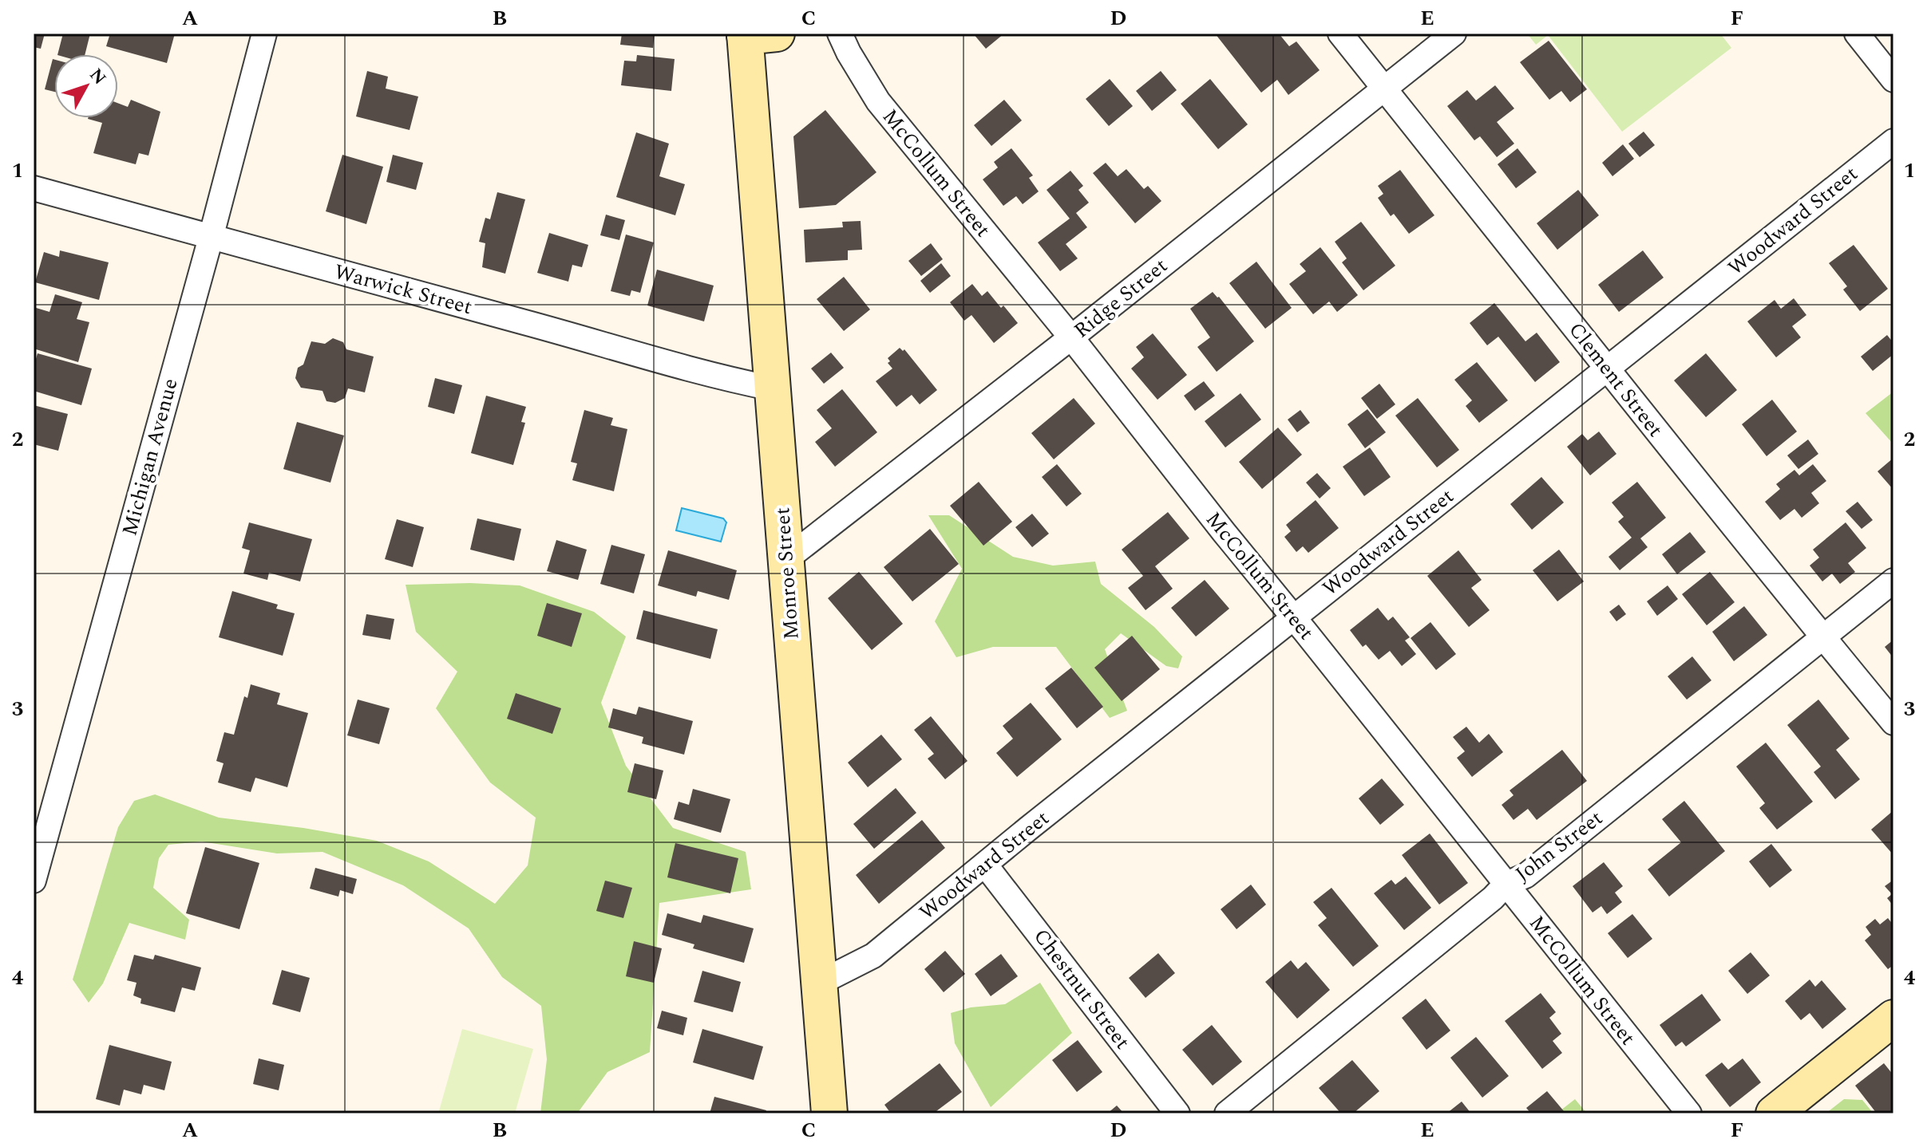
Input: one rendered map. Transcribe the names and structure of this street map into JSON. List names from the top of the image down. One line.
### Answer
{"streets":{"main road":["Monroe Street"],"street":["McCollum Street","Woodward Street","Warwick Street","Ridge Street","Clement Street","Michigan Avenue","John Street","Chestnut Street"]},"crossings":[["McCollum Street","Woodward Street"],["McCollum Street","Ridge Street"],["McCollum Street","John Street"],["Woodward Street","Clement Street"],["Woodward Street","Monroe Street"],["Woodward Street","Chestnut Street"],["Warwick Street","Michigan Avenue"],["Warwick Street","Monroe Street"],["Ridge Street","Clement Street"],["Ridge Street","Monroe Street"],["Clement Street","John Street"]],"north":"top right","grid":{"columns":["A","B","C","D","E","F"],"rows":["1","2","3","4"]}}
